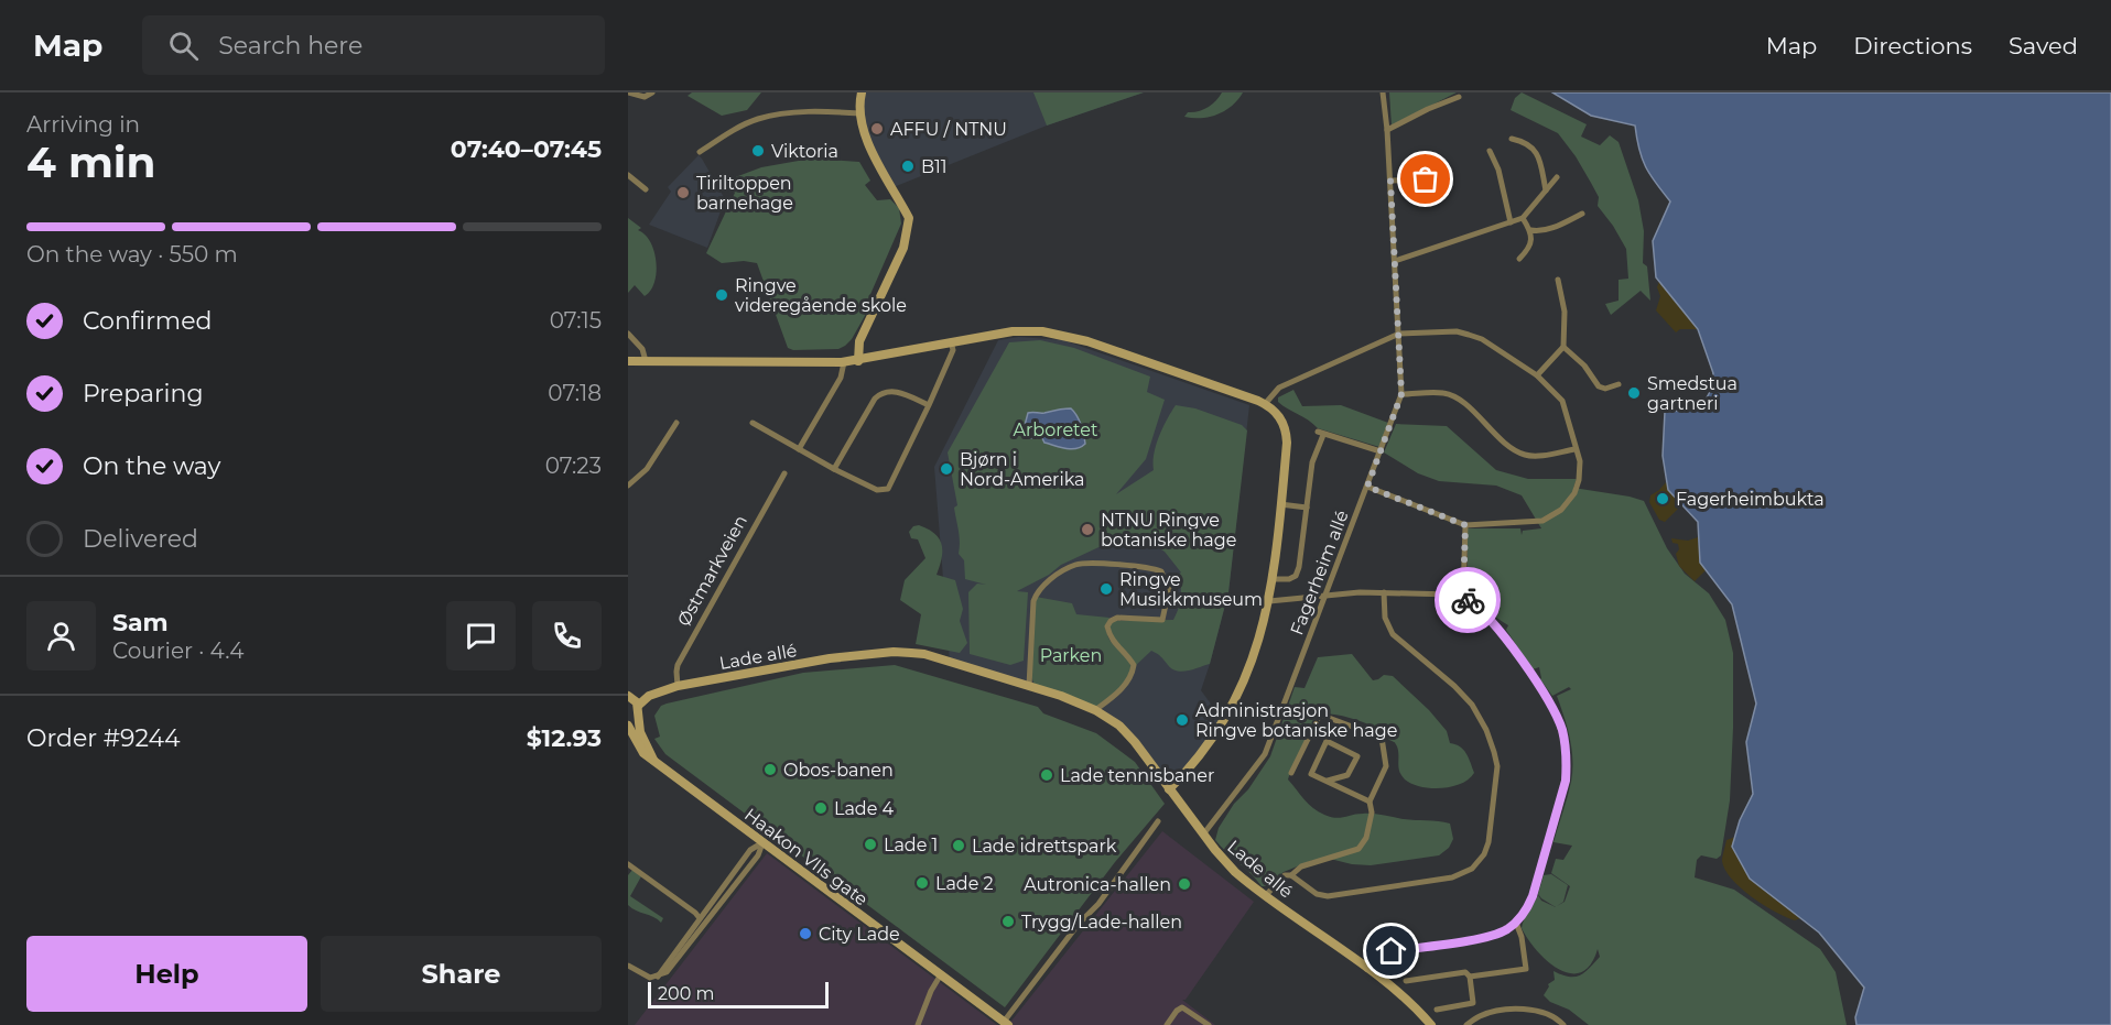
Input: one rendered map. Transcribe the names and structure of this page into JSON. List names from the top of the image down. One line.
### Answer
{"streets":{"street":["Østmarkveien","Fagerheim allé","Lade allé","Haakon VIIs gate"]},"crossings":[["Østmarkveien","Lade allé"],["Fagerheim allé","Lade allé"],["Lade allé","Haakon VIIs gate"]],"parks":["Arboretet","Parken"],"places":["AFFU / NTNU","Viktoria","B11","Tiriltoppen barnehage","Ringve videregående skole","Smedstua gartneri","Bjørn i Nord-Amerika","Fagerheimbukta","NTNU Ringve botaniske hage","Ringve Musikkmuseum","Administrasjon Ringve botaniske hage","Obos-banen","Lade tennisbaner","Lade 4","Lade 1","Lade idrettspark","Lade 2","Autronica-hallen","Trygg/Lade-hallen","City Lade"],"scale_bar":"200 m","page":{"header":"Map","search":"Search here","nav":["Map","Directions","Saved"],"heading":["4 min","Arriving in","07:40–07:45"],"panel":["Sam","Courier · 4.4","Order #9244","$12.93"],"bar":"On the way · 550 m","list":[["Confirmed","07:15"],["Preparing","07:18"],["On the way","07:23"],"Delivered"],"buttons":["Help","Share"],"scale":"200 m"}}
